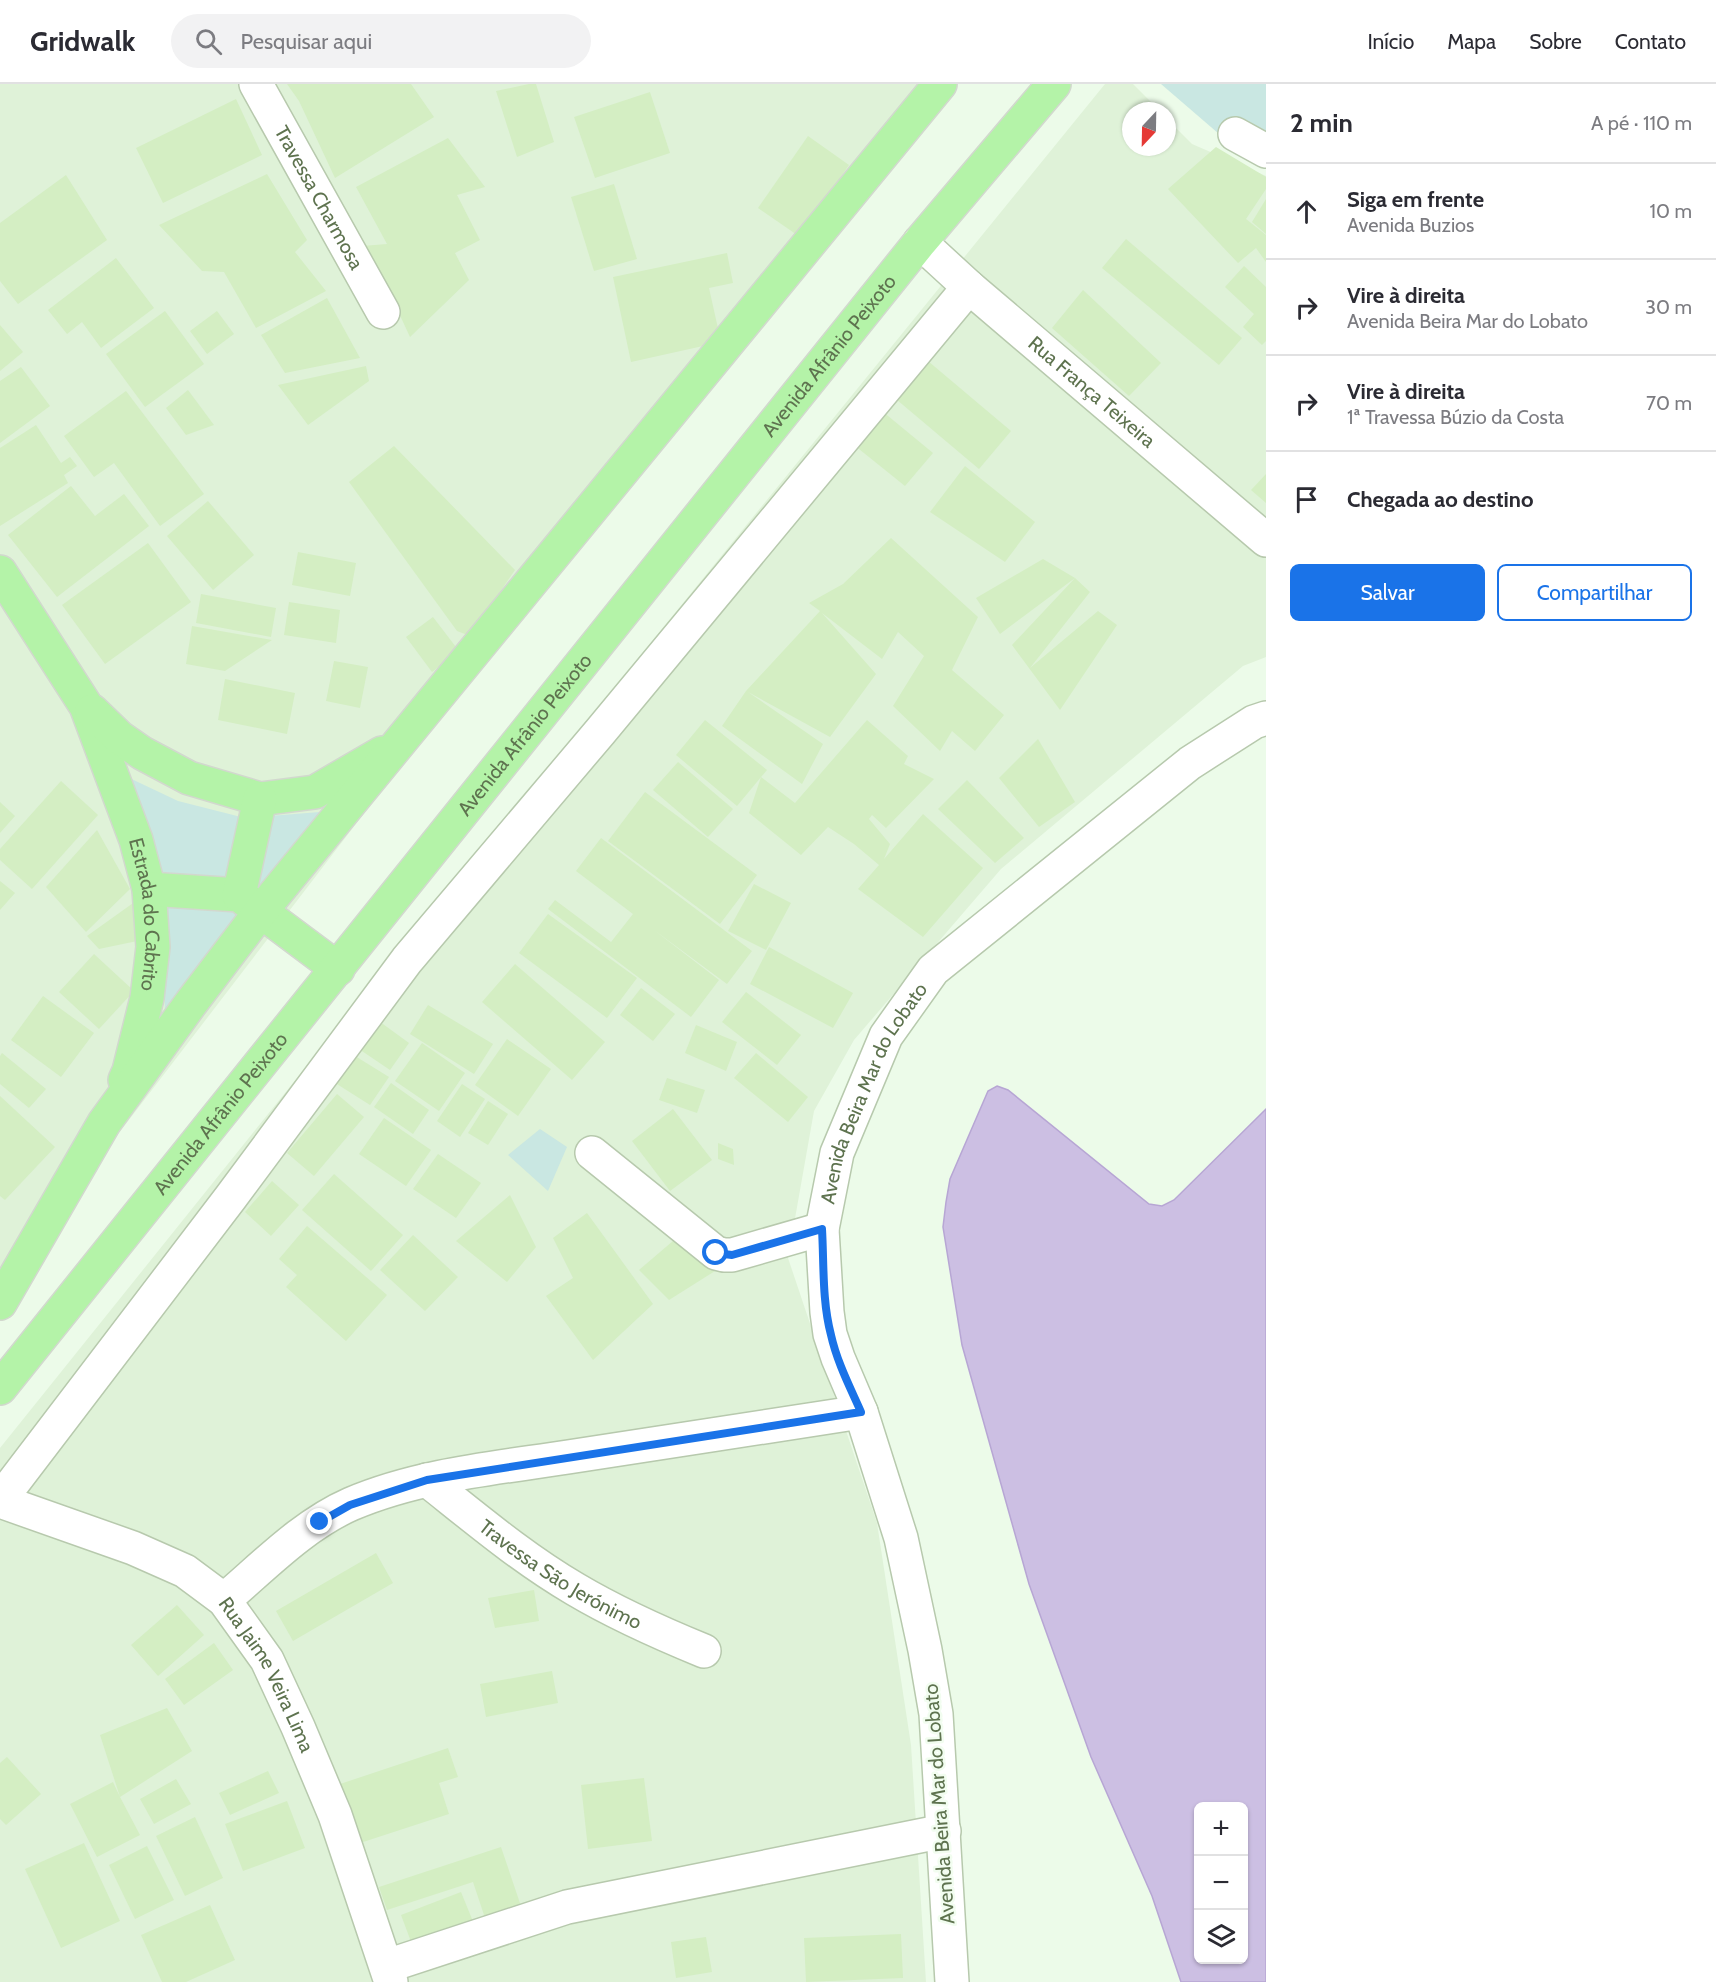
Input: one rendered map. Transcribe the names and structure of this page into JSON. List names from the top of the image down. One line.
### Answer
{"streets":{"main road":["Avenida Afrânio Peixoto","Estrada do Cabrito"],"street":["Travessa Charmosa","Rua França Teixeira","Avenida Beira Mar do Lobato","Travessa São Jerónimo","Rua Jaime Veira Lima"]},"crossings":[["Avenida Afrânio Peixoto","Rua França Teixeira"]],"north":"bottom","page":{"header":"Gridwalk","search":"Pesquisar aqui","nav":["Início","Mapa","Sobre","Contato"],"heading":["2 min","A pé · 110 m"],"list":[["Siga em frente","Avenida Buzios","10 m"],["Vire à direita","Avenida Beira Mar do Lobato","30 m"],["Vire à direita","1ª Travessa Búzio da Costa","70 m"],"Chegada ao destino"],"buttons":["Salvar","Compartilhar"],"map_buttons":["+","−"]}}
